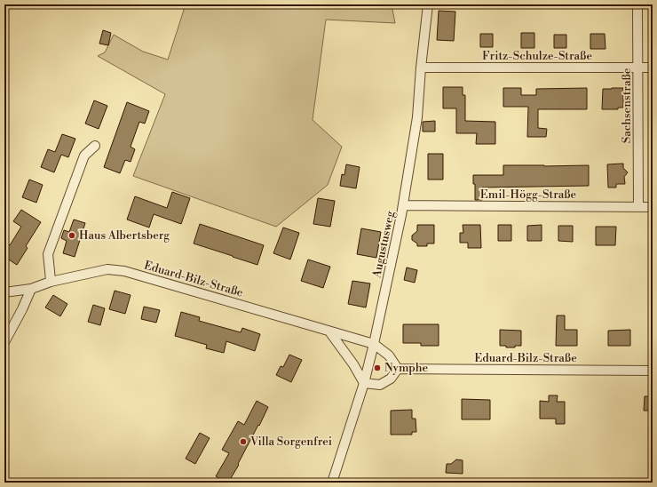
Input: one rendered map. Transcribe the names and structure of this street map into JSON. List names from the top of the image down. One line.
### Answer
{"streets":{"street":["Fritz-Schulze-Straße","Sachsenstraße","Emil-Högg-Straße","Augustusweg","Eduard-Bilz-Straße"]},"crossings":[["Fritz-Schulze-Straße","Sachsenstraße"],["Fritz-Schulze-Straße","Augustusweg"],["Sachsenstraße","Emil-Högg-Straße"],["Emil-Högg-Straße","Augustusweg"],["Augustusweg","Eduard-Bilz-Straße"]],"places":["Haus Albertsberg","Nymphe","Villa Sorgenfrei"]}
